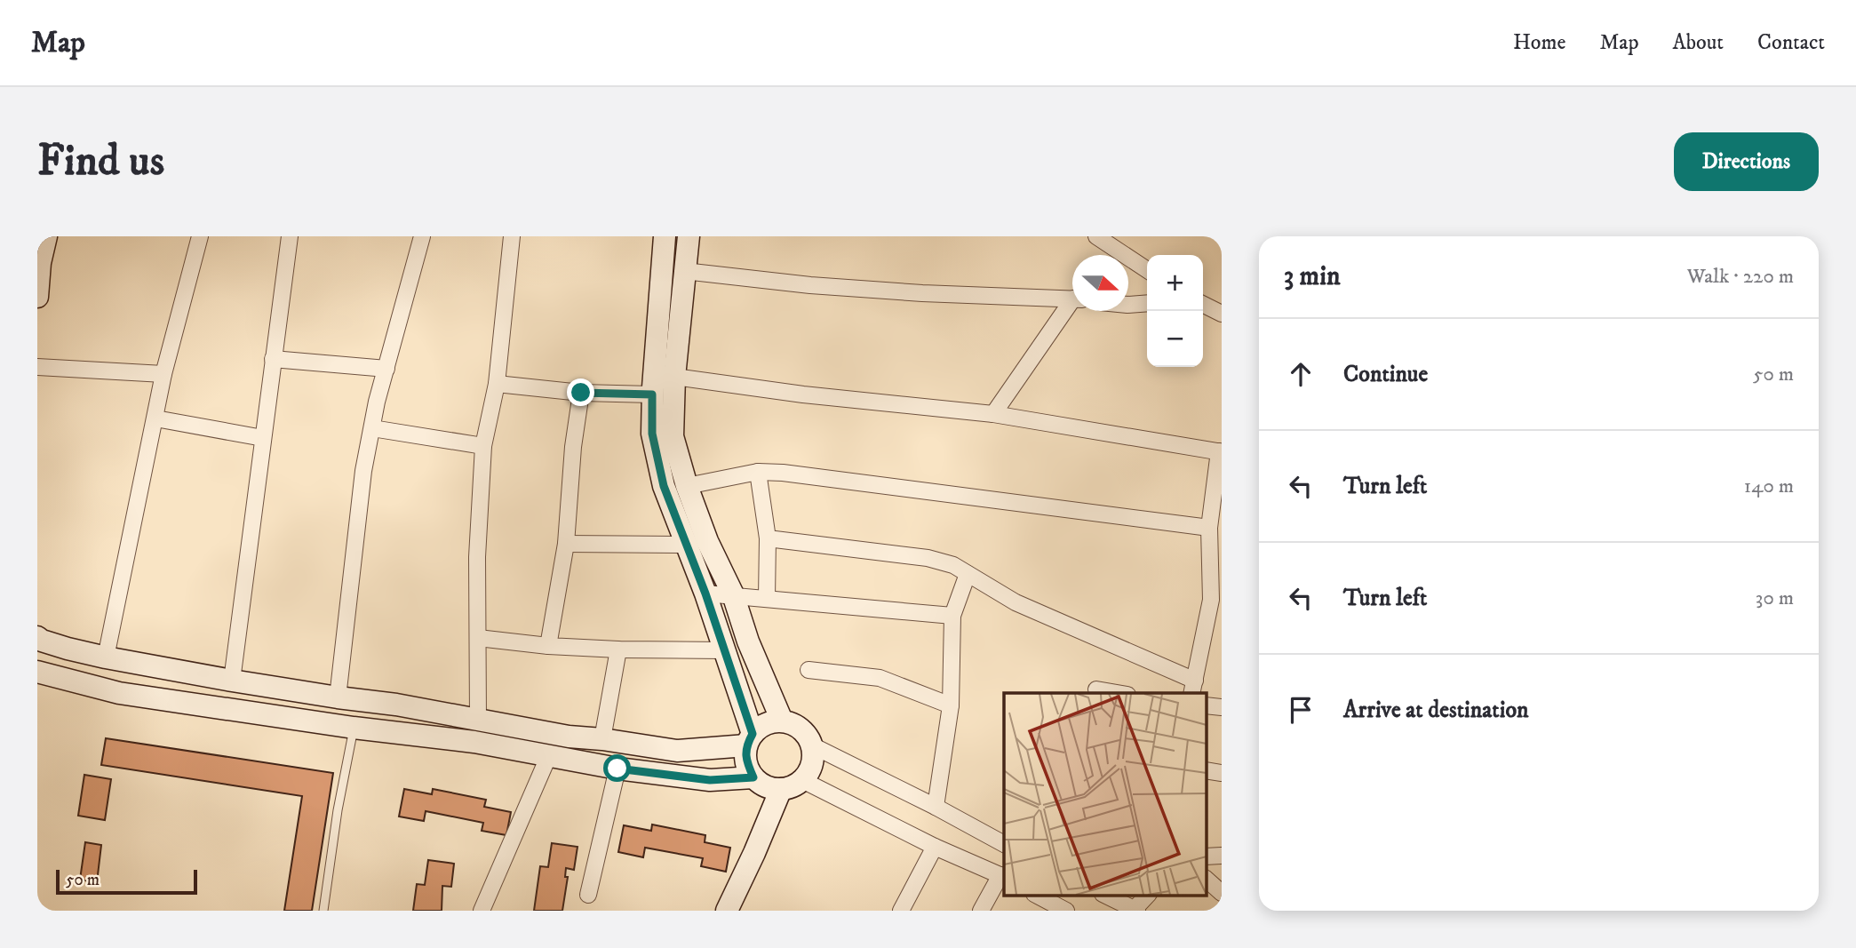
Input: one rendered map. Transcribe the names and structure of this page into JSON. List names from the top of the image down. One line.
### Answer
{"scale_bar":"50 m","north":"right","page":{"header":"Map","nav":["Home","Map","About","Contact"],"buttons":"Directions","title":"Find us","heading":["3 min","Walk · 220 m"],"map_buttons":["+","−"],"list":[["Continue","50 m"],["Turn left","140 m"],["Turn left","30 m"],"Arrive at destination"],"scale":"50 m"}}
